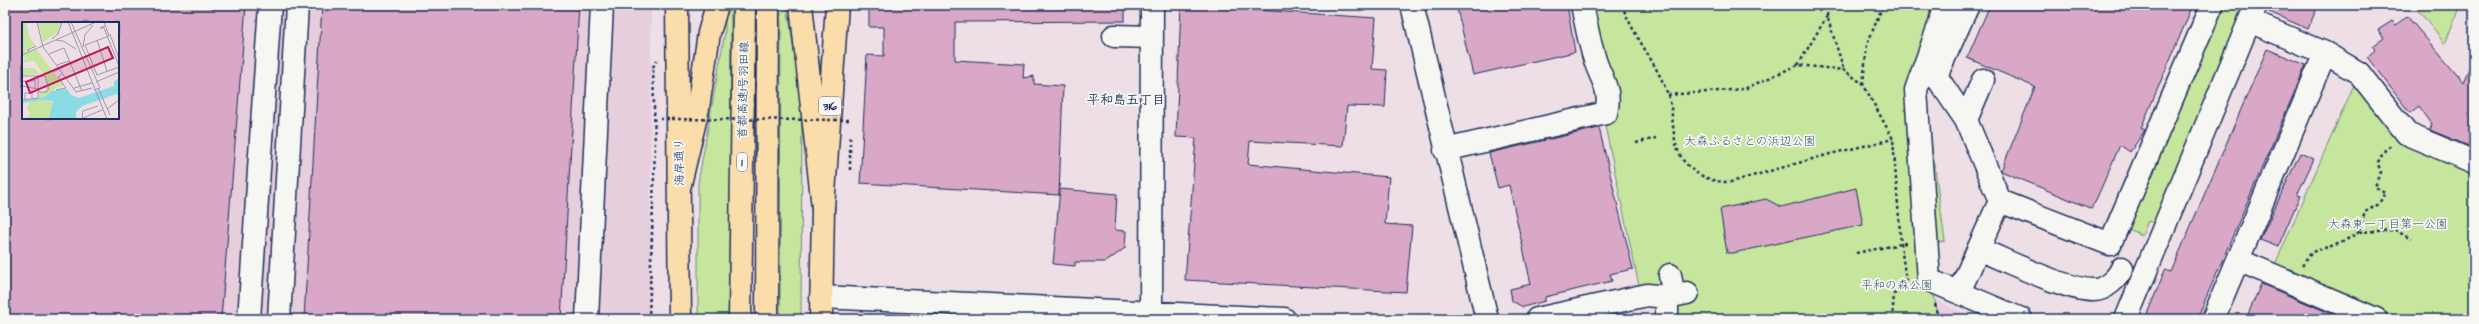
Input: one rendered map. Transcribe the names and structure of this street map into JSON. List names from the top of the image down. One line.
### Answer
{"streets":{"main road":["首都高速1号羽田線","316","海岸通り","1"]},"districts":["平和島五丁目"],"parks":["大森ふるさとの浜辺公園","大森東一丁目第一公園","平和の森公園"]}
